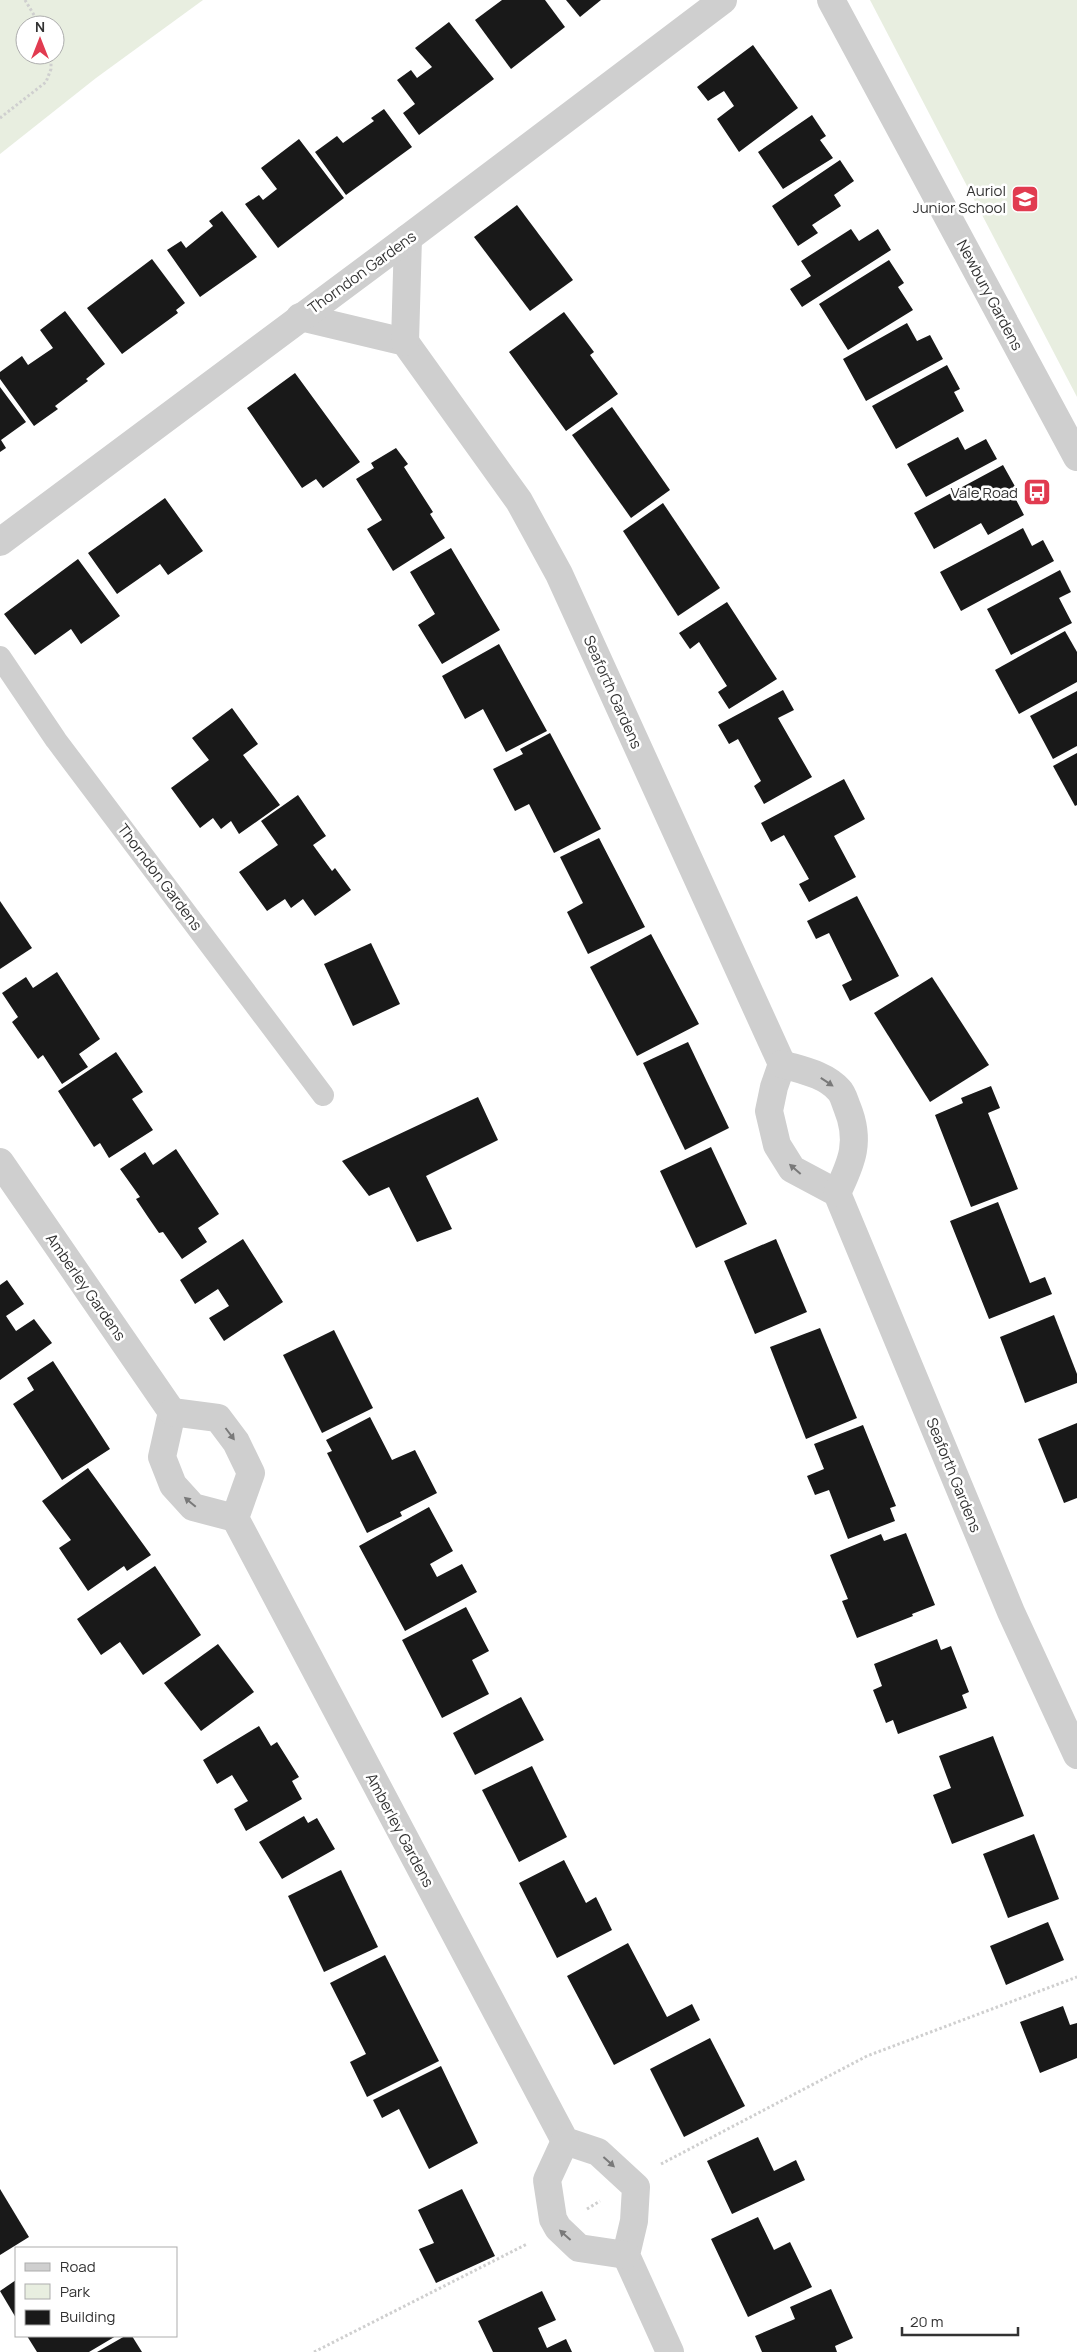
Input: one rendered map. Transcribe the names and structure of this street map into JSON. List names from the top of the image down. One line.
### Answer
{"streets":{"street":["Thorndon Gardens","Newbury Gardens","Seaforth Gardens","Amberley Gardens"]},"places":{"school or university":["Auriol Junior School"],"bus stop":["Vale Road"]},"legend":["Road","Park","Building"],"scale_bar":"20 m","north":"top"}
